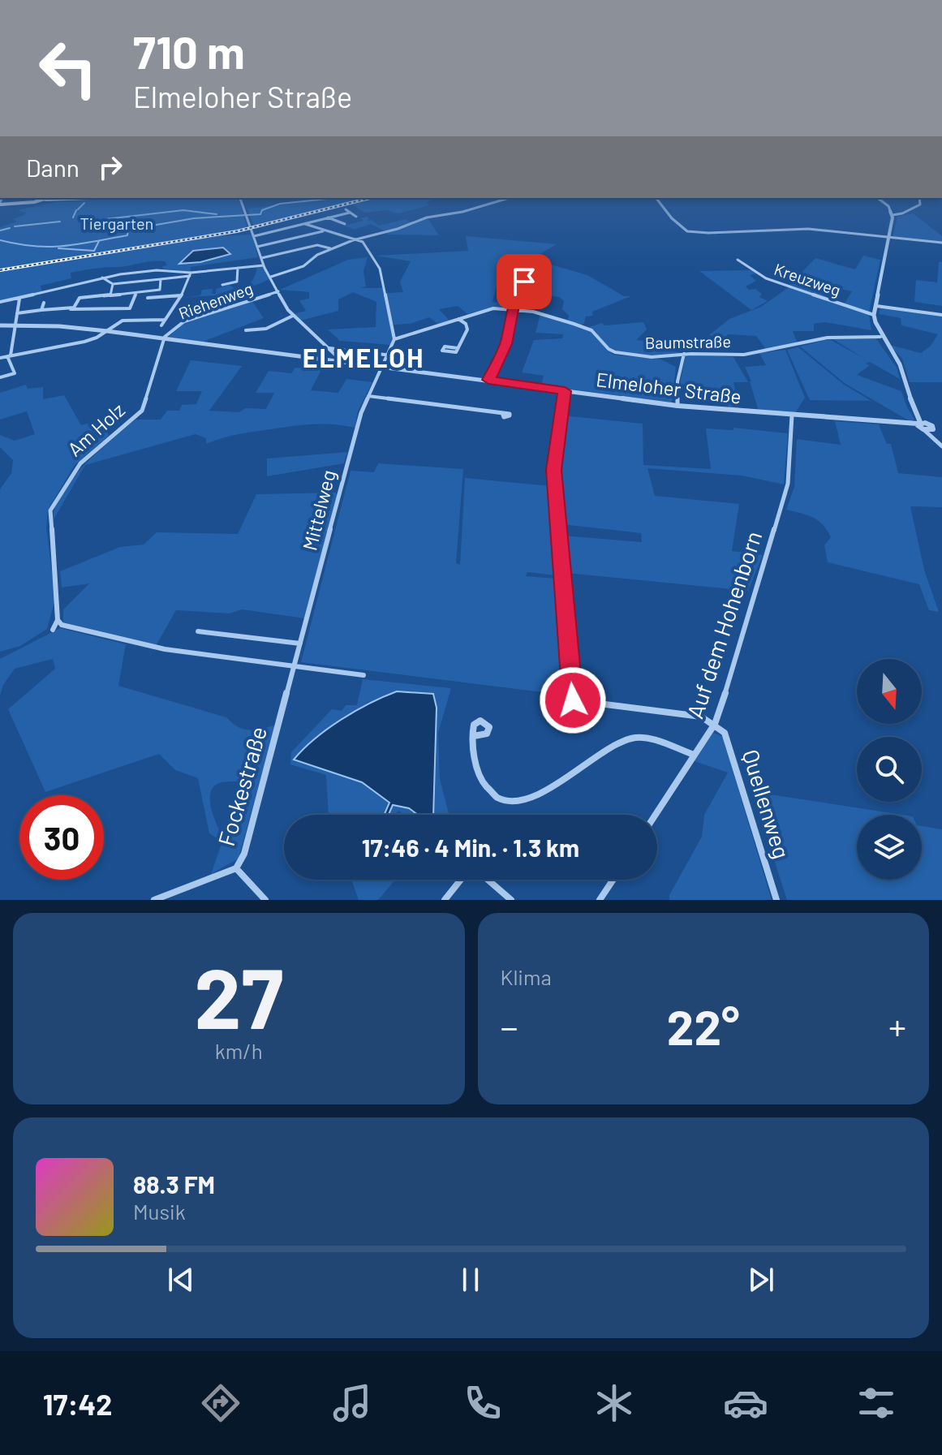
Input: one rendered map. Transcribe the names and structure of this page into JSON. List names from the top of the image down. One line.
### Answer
{"streets":{"street":["Kreuzweg","Riehenweg","Baumstraße","Elmeloher Straße","Am Holz","Mittelweg","Auf dem Hohenborn","Fockestraße","Quellenweg"]},"crossings":[["Riehenweg","Elmeloher Straße"],["Riehenweg","Am Holz"],["Baumstraße","Mittelweg"],["Elmeloher Straße","Am Holz"],["Elmeloher Straße","Mittelweg"],["Elmeloher Straße","Auf dem Hohenborn"],["Mittelweg","Fockestraße"],["Auf dem Hohenborn","Quellenweg"]],"districts":["ELMELOH"],"parks":["Tiergarten"],"north":"bottom","page":{"turn":["710 m","Elmeloher Straße"],"then":"Dann","limit":"30","trip":"17:46 · 4 Min. · 1.3 km","tile":[["27","km/h"],"Klima"],"heat":["−","22°","+"],"song":["88.3 FM","Musik"],"tabs":"17:42"}}
